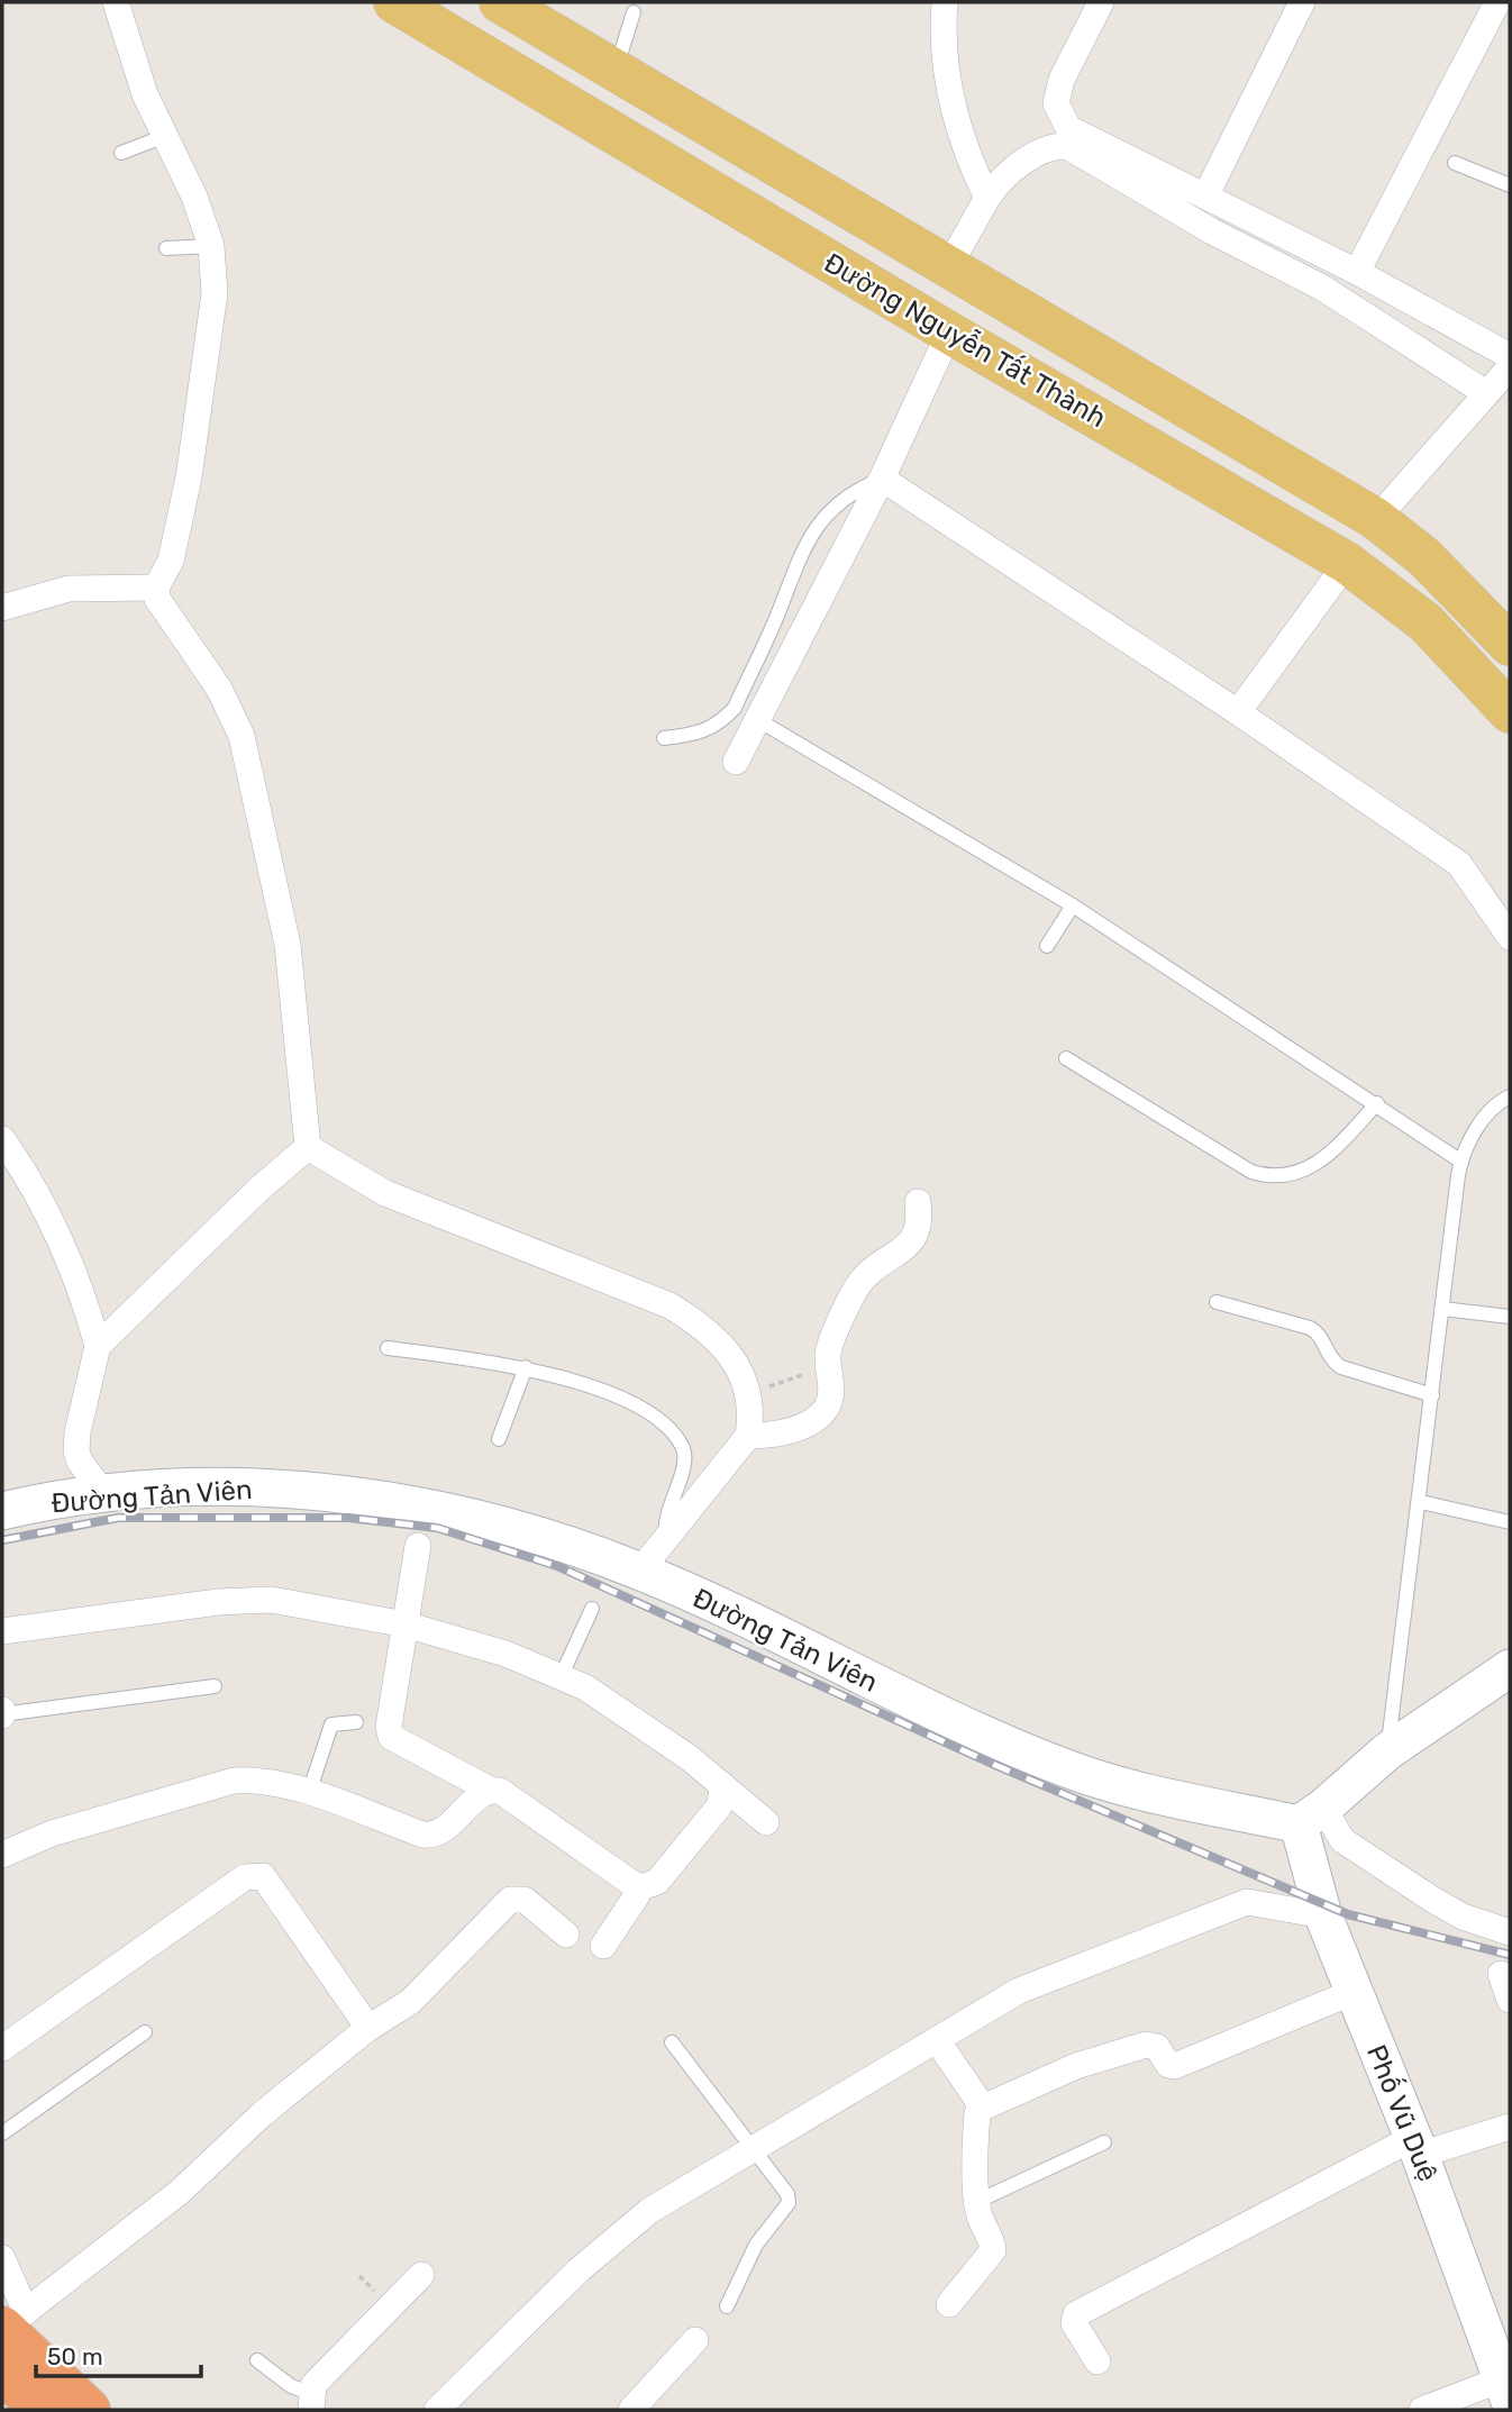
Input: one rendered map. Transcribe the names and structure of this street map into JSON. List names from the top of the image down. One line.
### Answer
{"streets":{"main road":["Đường Nguyễn Tất Thành"],"street":["Đường Tản Viên","Phố Vũ Duệ"]},"crossings":[["Đường Tản Viên","Phố Vũ Duệ"]],"scale_bar":"50 m"}
